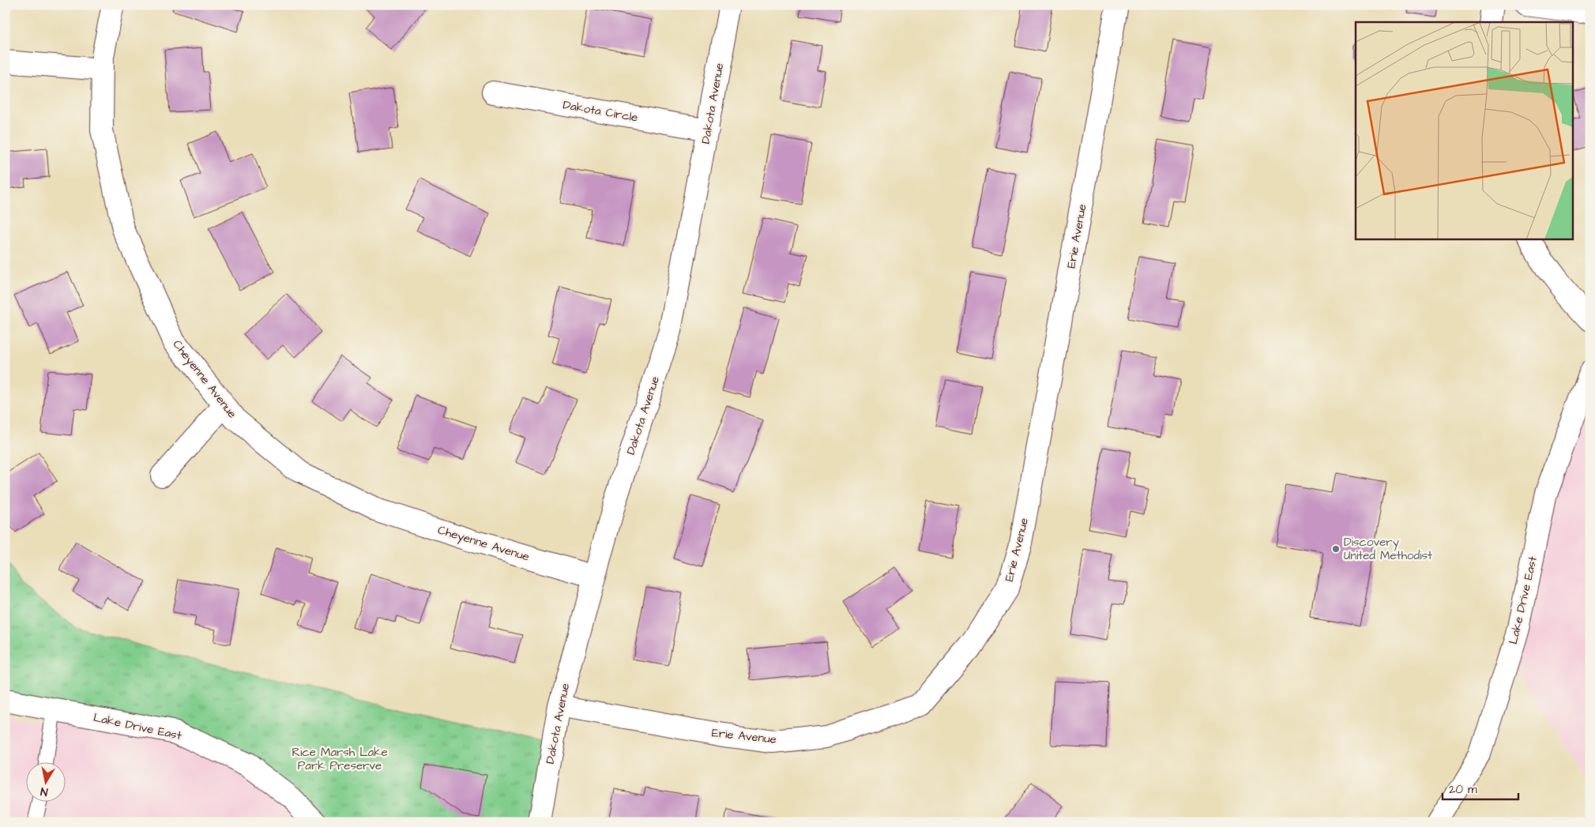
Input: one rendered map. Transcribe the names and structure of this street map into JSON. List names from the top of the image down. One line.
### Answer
{"streets":{"street":["Dakota Avenue","Dakota Circle","Erie Avenue","Cheyenne Avenue","Lake Drive East"]},"crossings":[["Dakota Avenue","Dakota Circle"],["Dakota Avenue","Erie Avenue"],["Dakota Avenue","Cheyenne Avenue"]],"parks":["Rice Marsh Lake Park Preserve"],"places":["Discovery United Methodist"],"scale_bar":"20 m","north":"bottom"}
